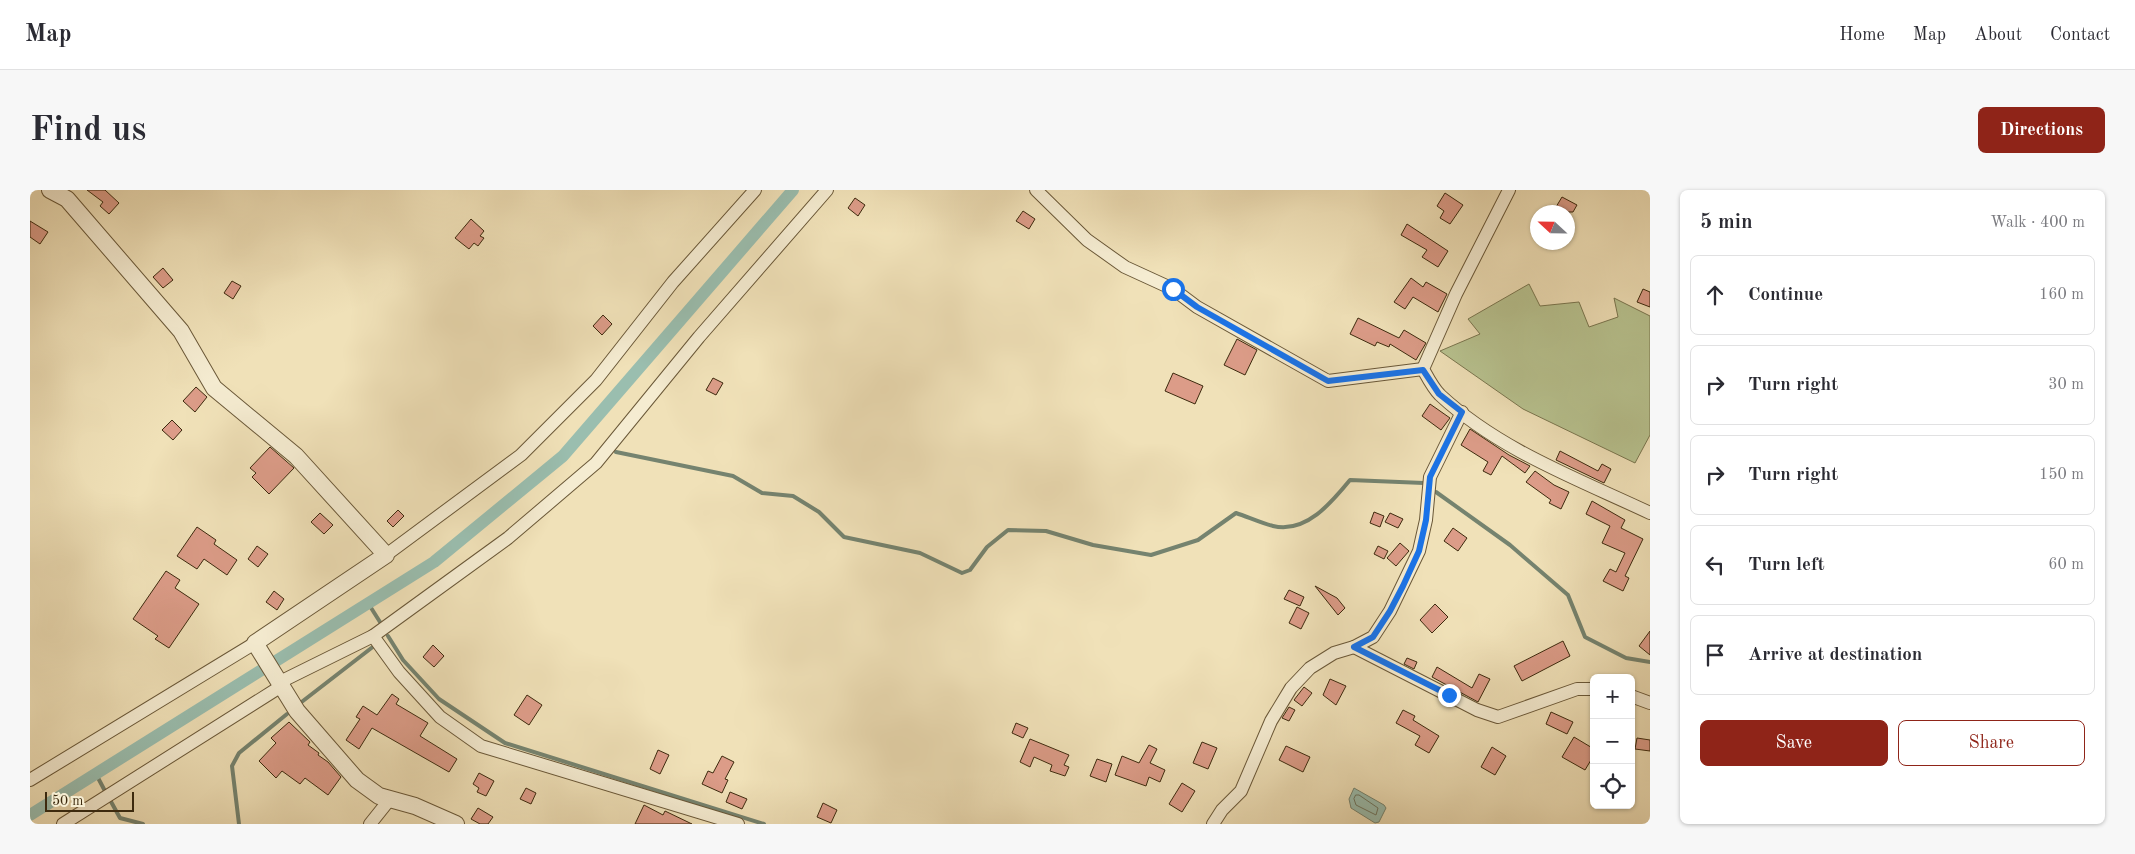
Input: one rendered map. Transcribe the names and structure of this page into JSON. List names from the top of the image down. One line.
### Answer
{"scale_bar":"50 m","north":"left","page":{"header":"Map","nav":["Home","Map","About","Contact"],"buttons":["Directions",["Save","Share"]],"title":"Find us","heading":["5 min","Walk · 400 m"],"list":[["Continue","160 m"],["Turn right","30 m"],["Turn right","150 m"],["Turn left","60 m"],"Arrive at destination"],"map_buttons":["+","−"],"scale":"50 m"}}
